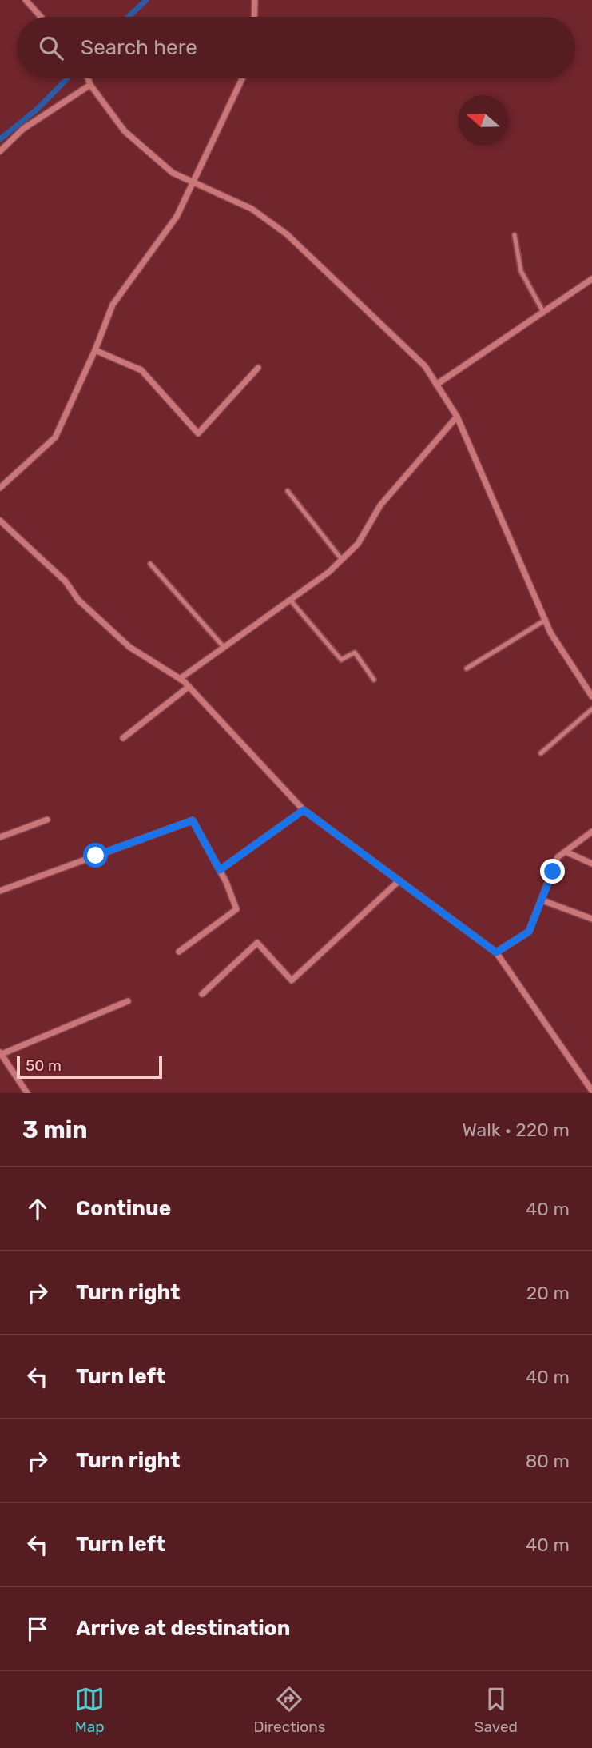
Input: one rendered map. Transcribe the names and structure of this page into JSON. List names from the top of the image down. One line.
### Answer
{"scale_bar":"50 m","north":"left","page":{"search":"Search here","scale":"50 m","heading":["3 min","Walk · 220 m"],"list":[["Continue","40 m"],["Turn right","20 m"],["Turn left","40 m"],["Turn right","80 m"],["Turn left","40 m"],"Arrive at destination"],"nav":["Map","Directions","Saved"]}}
